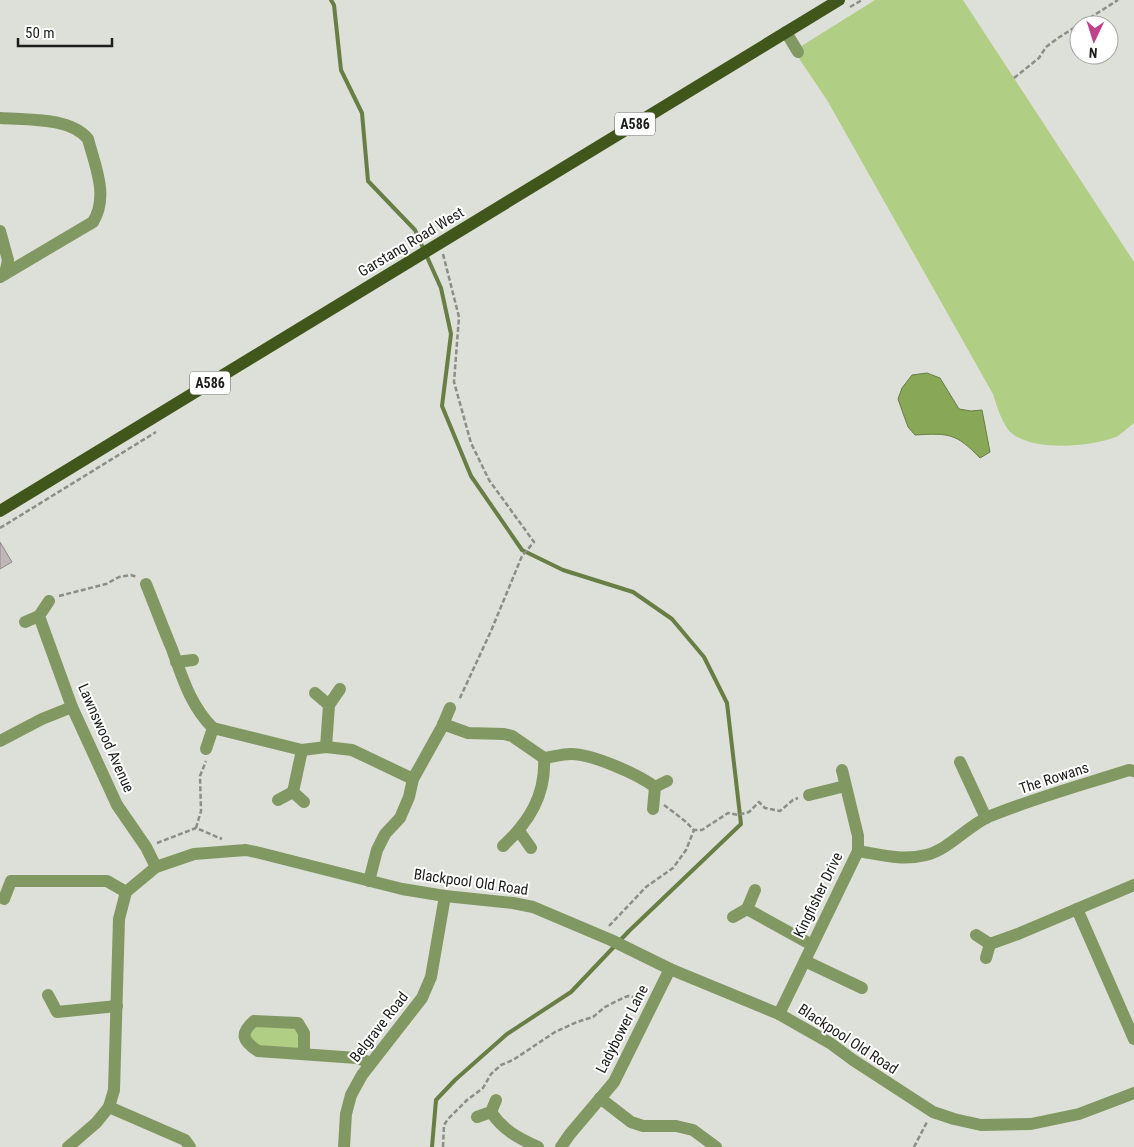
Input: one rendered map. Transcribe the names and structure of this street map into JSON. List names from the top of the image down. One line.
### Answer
{"streets":{"main road":["A586","Garstang Road West"],"street":["Lawnswood Avenue","The Rowans","Blackpool Old Road","Kingfisher Drive","Belgrave Road","Ladybower Lane"]},"crossings":[["Lawnswood Avenue","Blackpool Old Road"],["The Rowans","Kingfisher Drive"],["Blackpool Old Road","Kingfisher Drive"],["Blackpool Old Road","Belgrave Road"],["Blackpool Old Road","Ladybower Lane"]],"scale_bar":"50 m","north":"bottom"}
